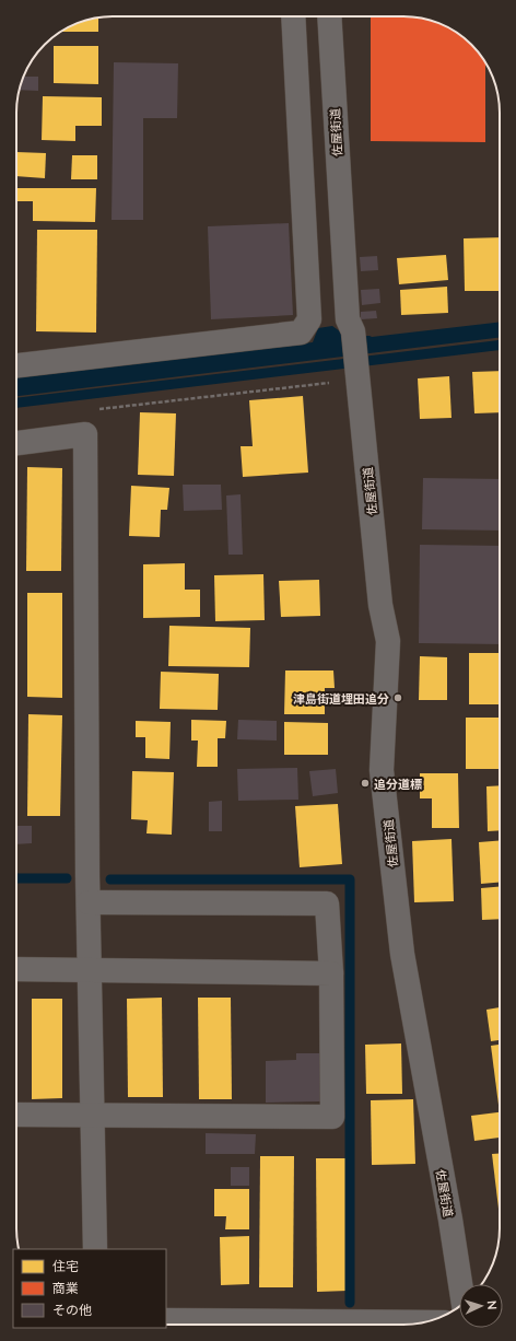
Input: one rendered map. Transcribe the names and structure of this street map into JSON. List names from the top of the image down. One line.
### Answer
{"streets":{"street":["佐屋街道"]},"places":["津島街道埋田追分","追分道標"],"legend":["住宅","商業","その他"],"north":"right"}
